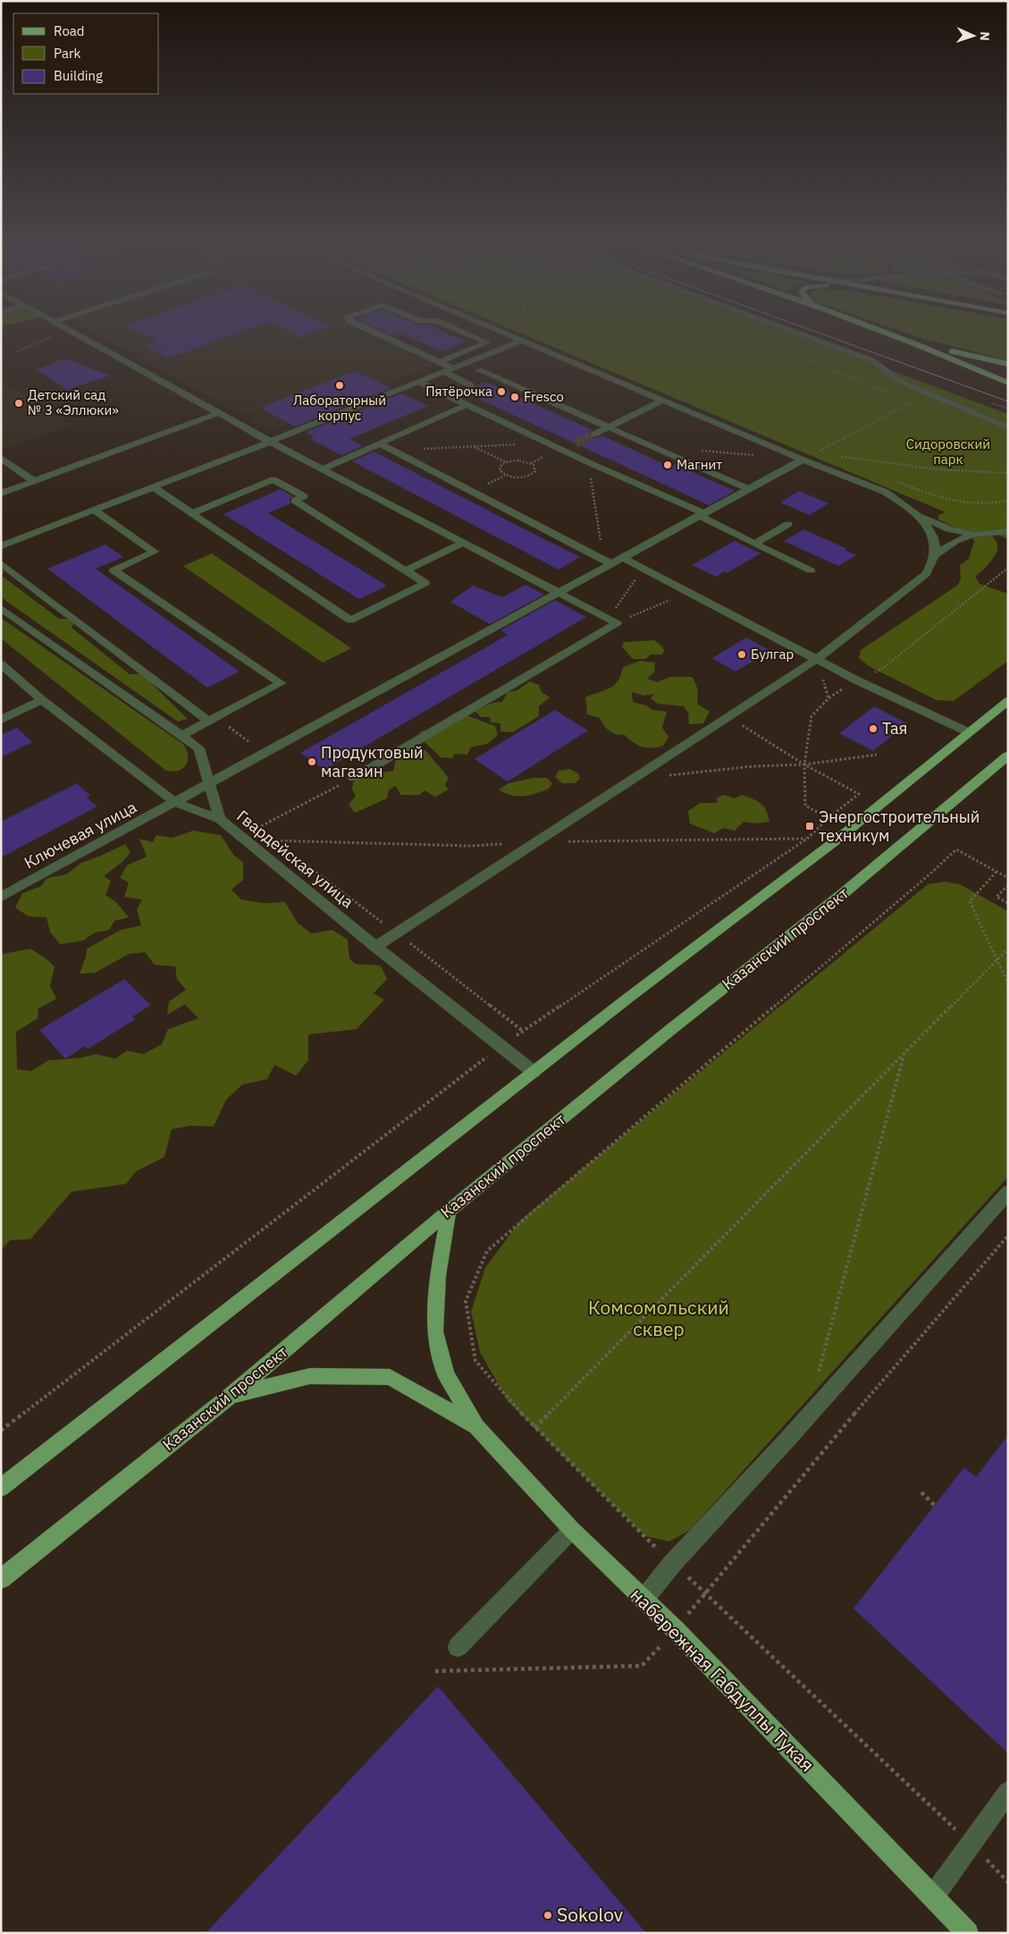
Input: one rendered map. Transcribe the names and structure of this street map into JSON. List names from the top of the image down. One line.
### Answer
{"streets":{"main road":["Казанский проспект","набережная Габдуллы Тукая"],"street":["Ключевая улица","Гвардейская улица"]},"crossings":[["Ключевая улица","Гвардейская улица"],["Казанский проспект","набережная Габдуллы Тукая"]],"parks":["Сидоровский парк","Комсомольский сквер"],"places":{"other":["Лабораторный корпус","Пятёрочка","Fresco","Детский сад № 3 «Эллюки»","Магнит","Булгар","Тая","Продуктовый магазин","Sokolov"],"transit":["Энергостроительный техникум"]},"legend":["Road","Park","Building"],"north":"right"}
